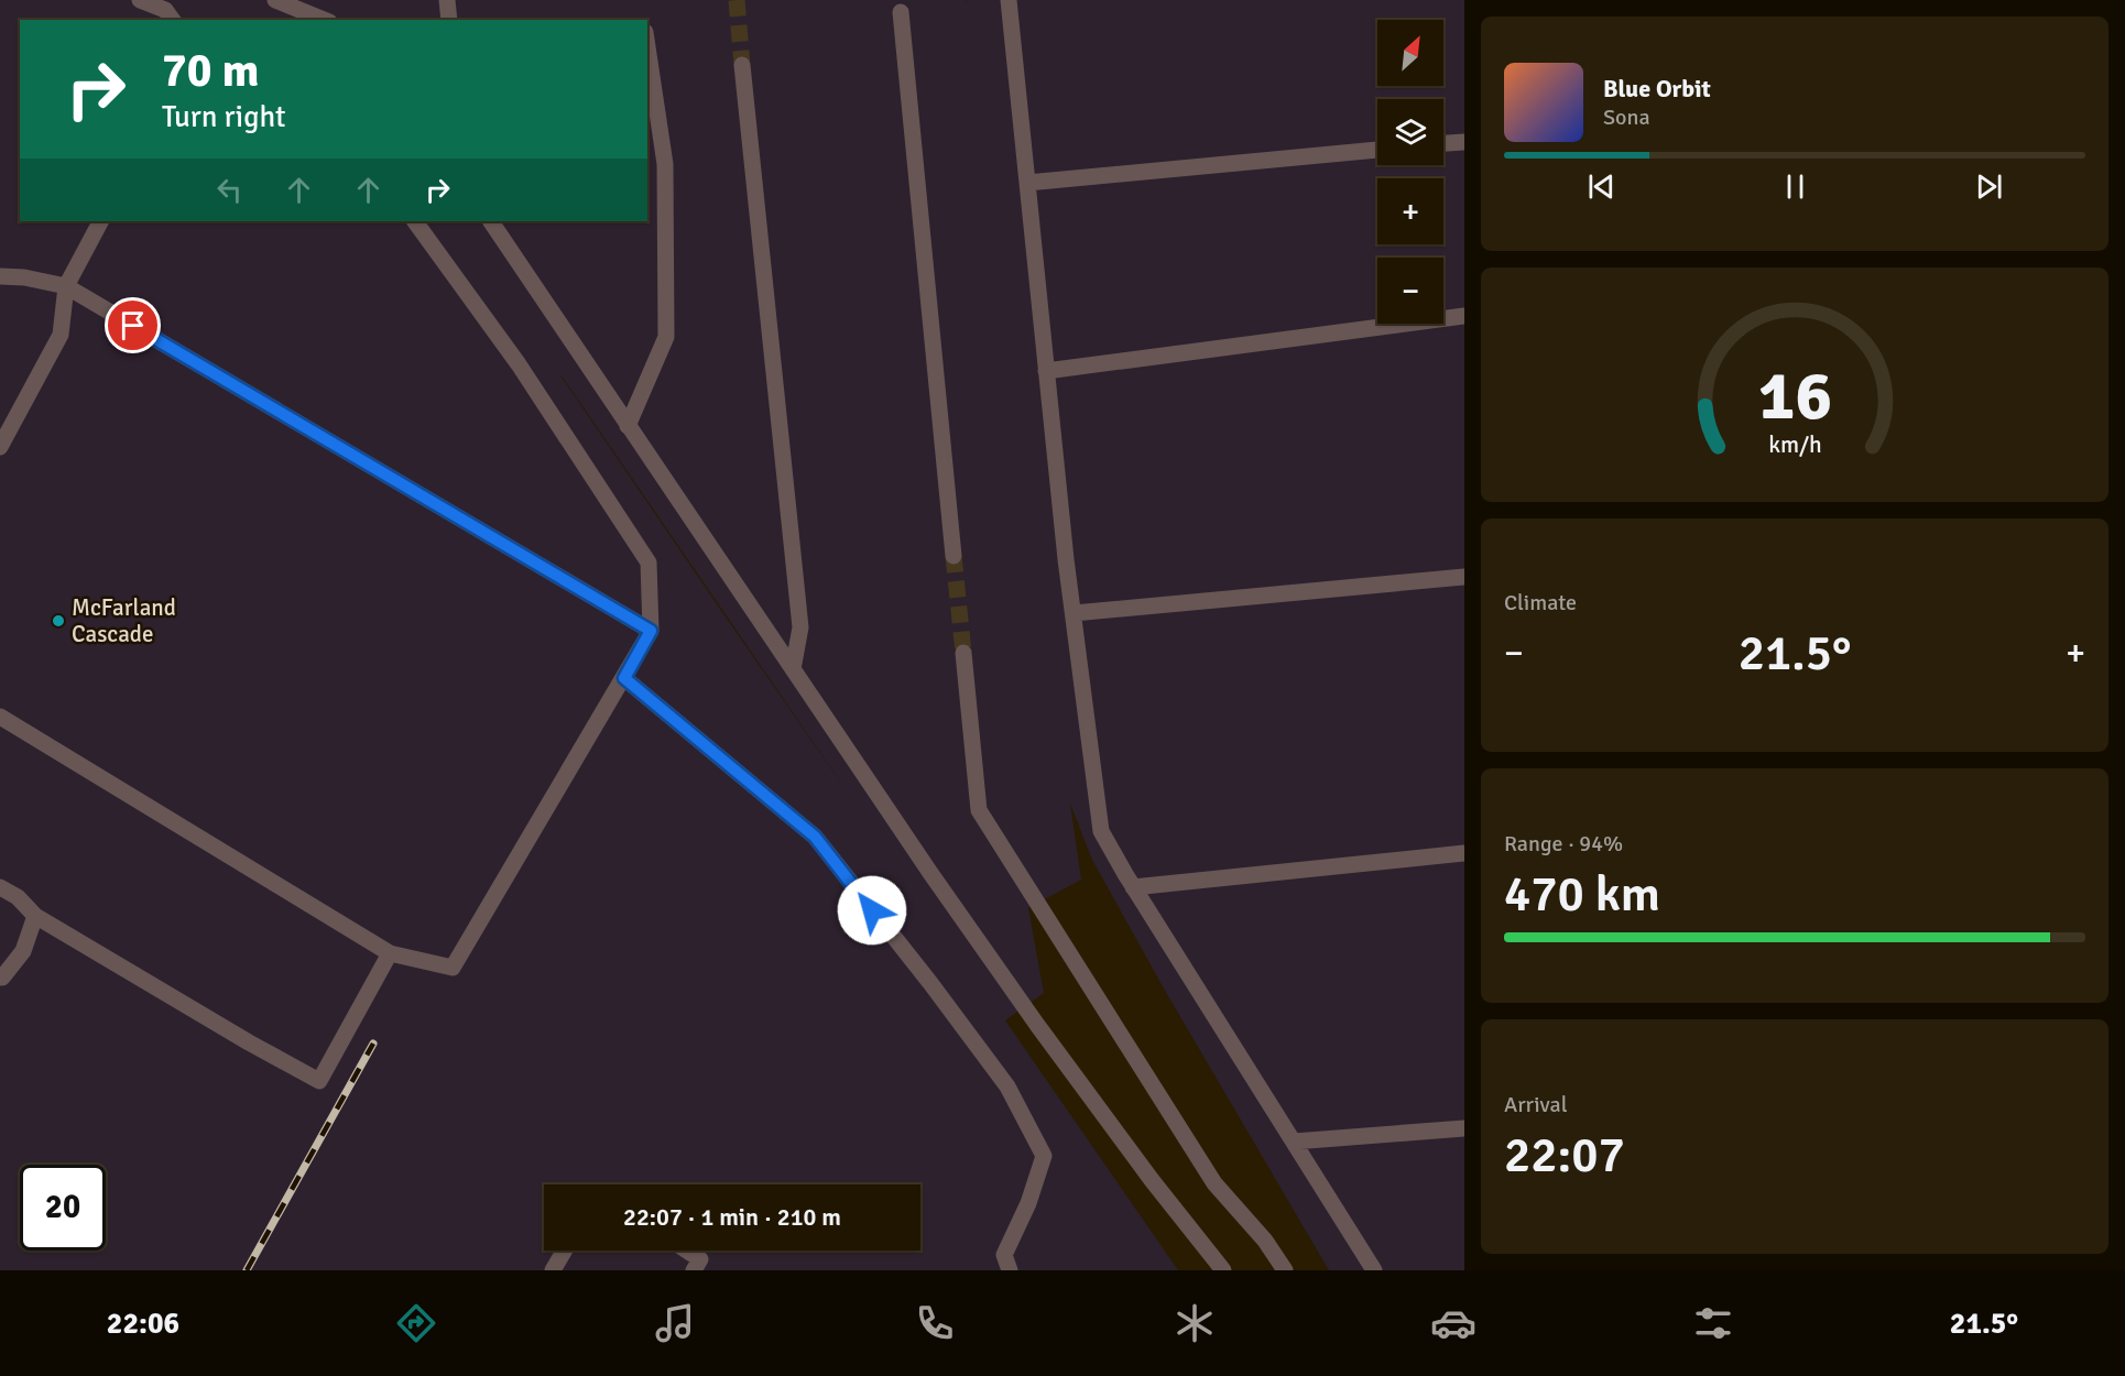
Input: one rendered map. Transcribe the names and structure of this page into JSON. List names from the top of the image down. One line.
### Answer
{"places":["McFarland Cascade"],"north":"top right","page":{"map_buttons":["+","−"],"turn":["70 m","Turn right"],"song":["Blue Orbit","Sona"],"tile":["Climate",["Range · 94%","470 km"],["Arrival","22:07"]],"heat":["−","21.5°","+"],"limit":"20","trip":"22:07 · 1 min · 210 m","tabs":["22:06","21.5°"],"gauge":["16","km/h"]}}
